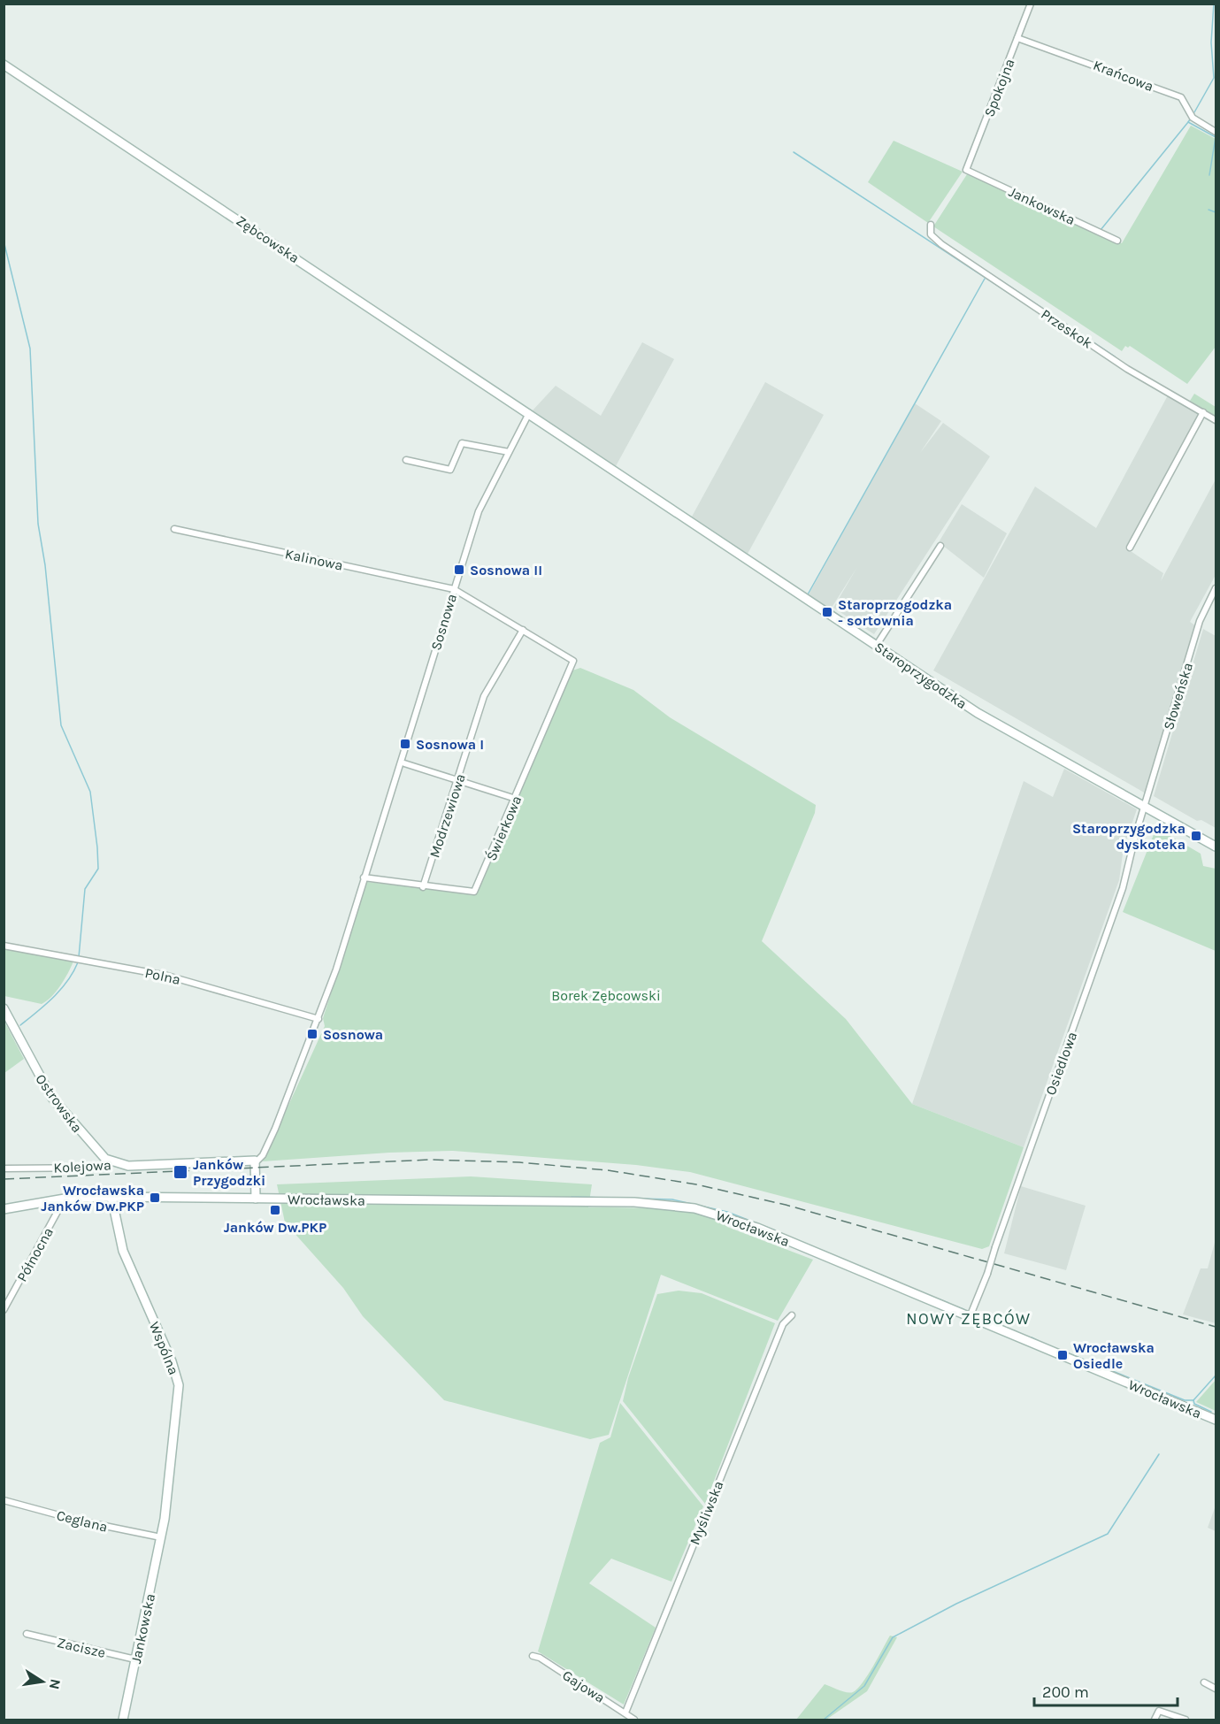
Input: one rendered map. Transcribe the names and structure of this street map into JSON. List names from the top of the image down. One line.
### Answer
{"streets":{"street":["Krańcowa","Spokojna","Jankowska","Zębcowska","Przeskok","Kalinowa","Sosnowa","Staroprzygodzka","Słoweńska","Modrzewiowa","Świerkowa","Polna","Osiedlowa","Ostrowska","Kolejowa","Wrocławska","Północna","Wspólna","Myśliwska","Ceglana","Zacisze","Gajowa"]},"crossings":[["Krańcowa","Spokojna"],["Spokojna","Jankowska"],["Jankowska","Wspólna"],["Jankowska","Ceglana"],["Jankowska","Zacisze"],["Zębcowska","Sosnowa"],["Zębcowska","Staroprzygodzka"],["Kalinowa","Sosnowa"],["Kalinowa","Modrzewiowa"],["Kalinowa","Świerkowa"],["Sosnowa","Staroprzygodzka"],["Sosnowa","Świerkowa"],["Sosnowa","Polna"],["Sosnowa","Kolejowa"],["Staroprzygodzka","Słoweńska"],["Staroprzygodzka","Osiedlowa"],["Słoweńska","Osiedlowa"],["Modrzewiowa","Świerkowa"],["Osiedlowa","Wrocławska"],["Ostrowska","Kolejowa"],["Wrocławska","Wspólna"],["Wspólna","Ceglana"],["Myśliwska","Gajowa"]],"districts":["NOWY ZĘBCÓW"],"parks":["Borek Zębcowski"],"places":{"transit":["Sosnowa II","Staroprzogodzka - sortownia","Sosnowa I","Staroprzygodzka dyskoteka","Sosnowa","Janków Przygodzki","Wrocławska Janków Dw.PKP","Janków Dw.PKP","Wrocławska Osiedle"]},"scale_bar":"200 m","north":"right"}
